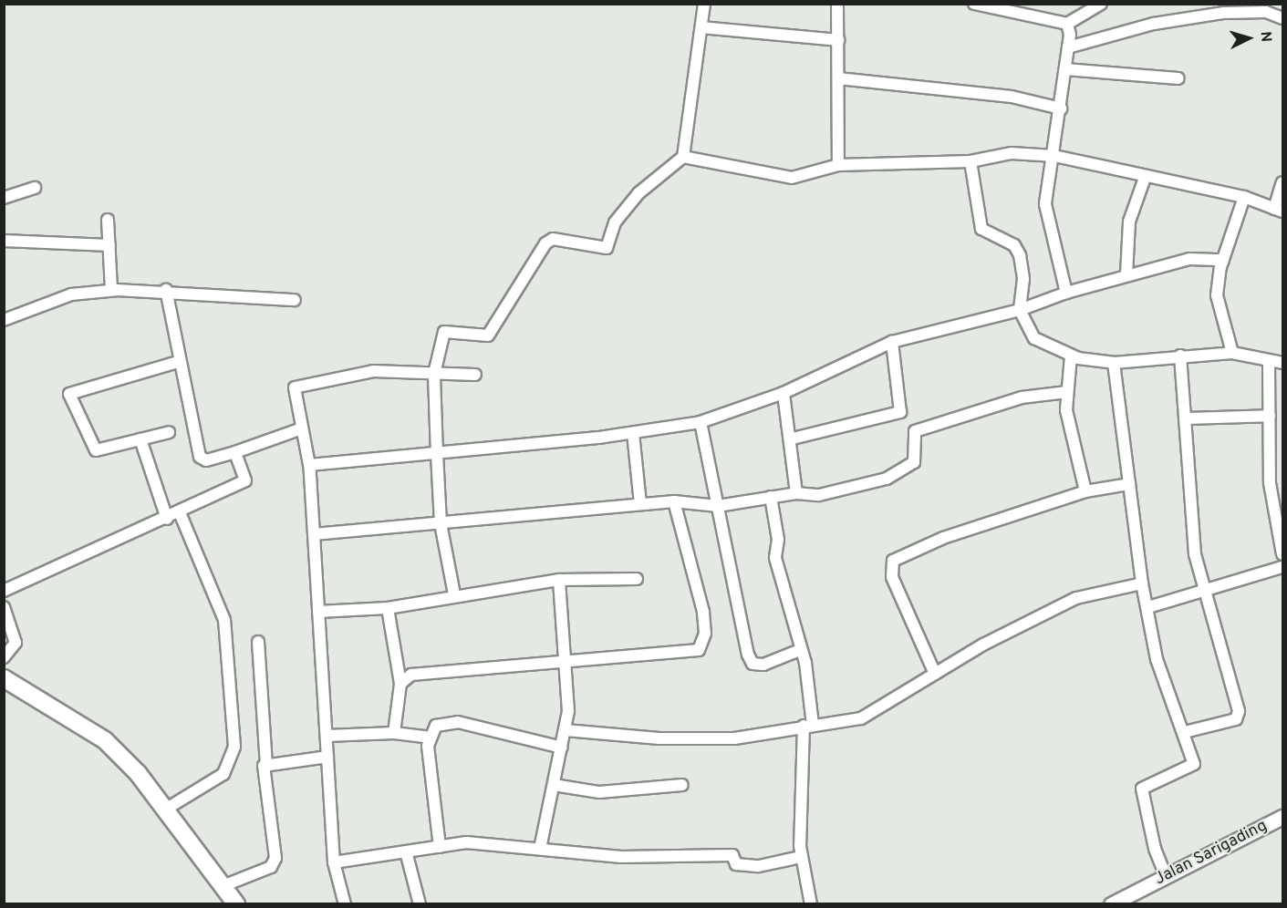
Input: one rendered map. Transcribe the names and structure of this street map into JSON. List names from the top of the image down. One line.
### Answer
{"streets":{"street":["Jalan Sarigading"]},"north":"right"}
